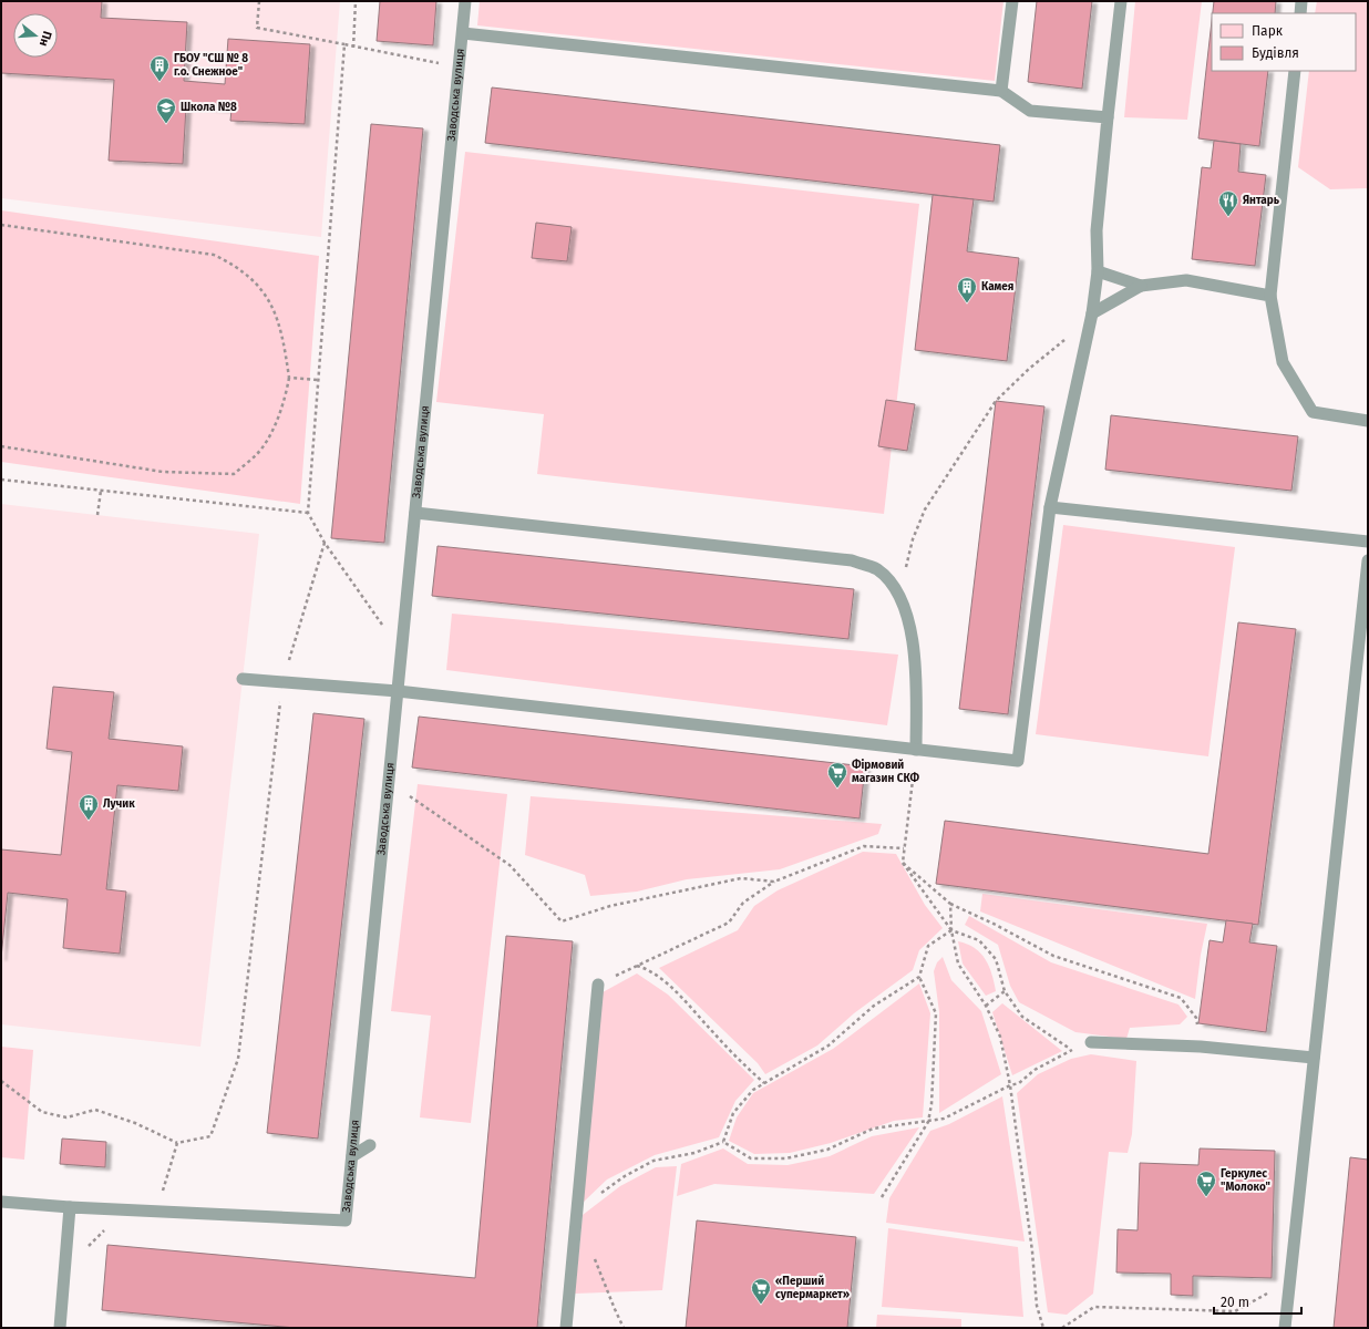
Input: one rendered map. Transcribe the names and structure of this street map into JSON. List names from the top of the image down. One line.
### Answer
{"streets":{"lane":["Заводська вулиця"]},"places":{"building":["ГБОУ \"СШ № 8 г.о. Снежное\"","Камея","Лучик"],"school or university":["Школа №8"],"restaurant":["Янтарь"],"supermarket":["Фірмовий магазин СКФ","Геркулес \"Молоко\"","«Перший супермаркет»"]},"legend":["Парк","Будівля"],"scale_bar":"20 m","north":"right"}
